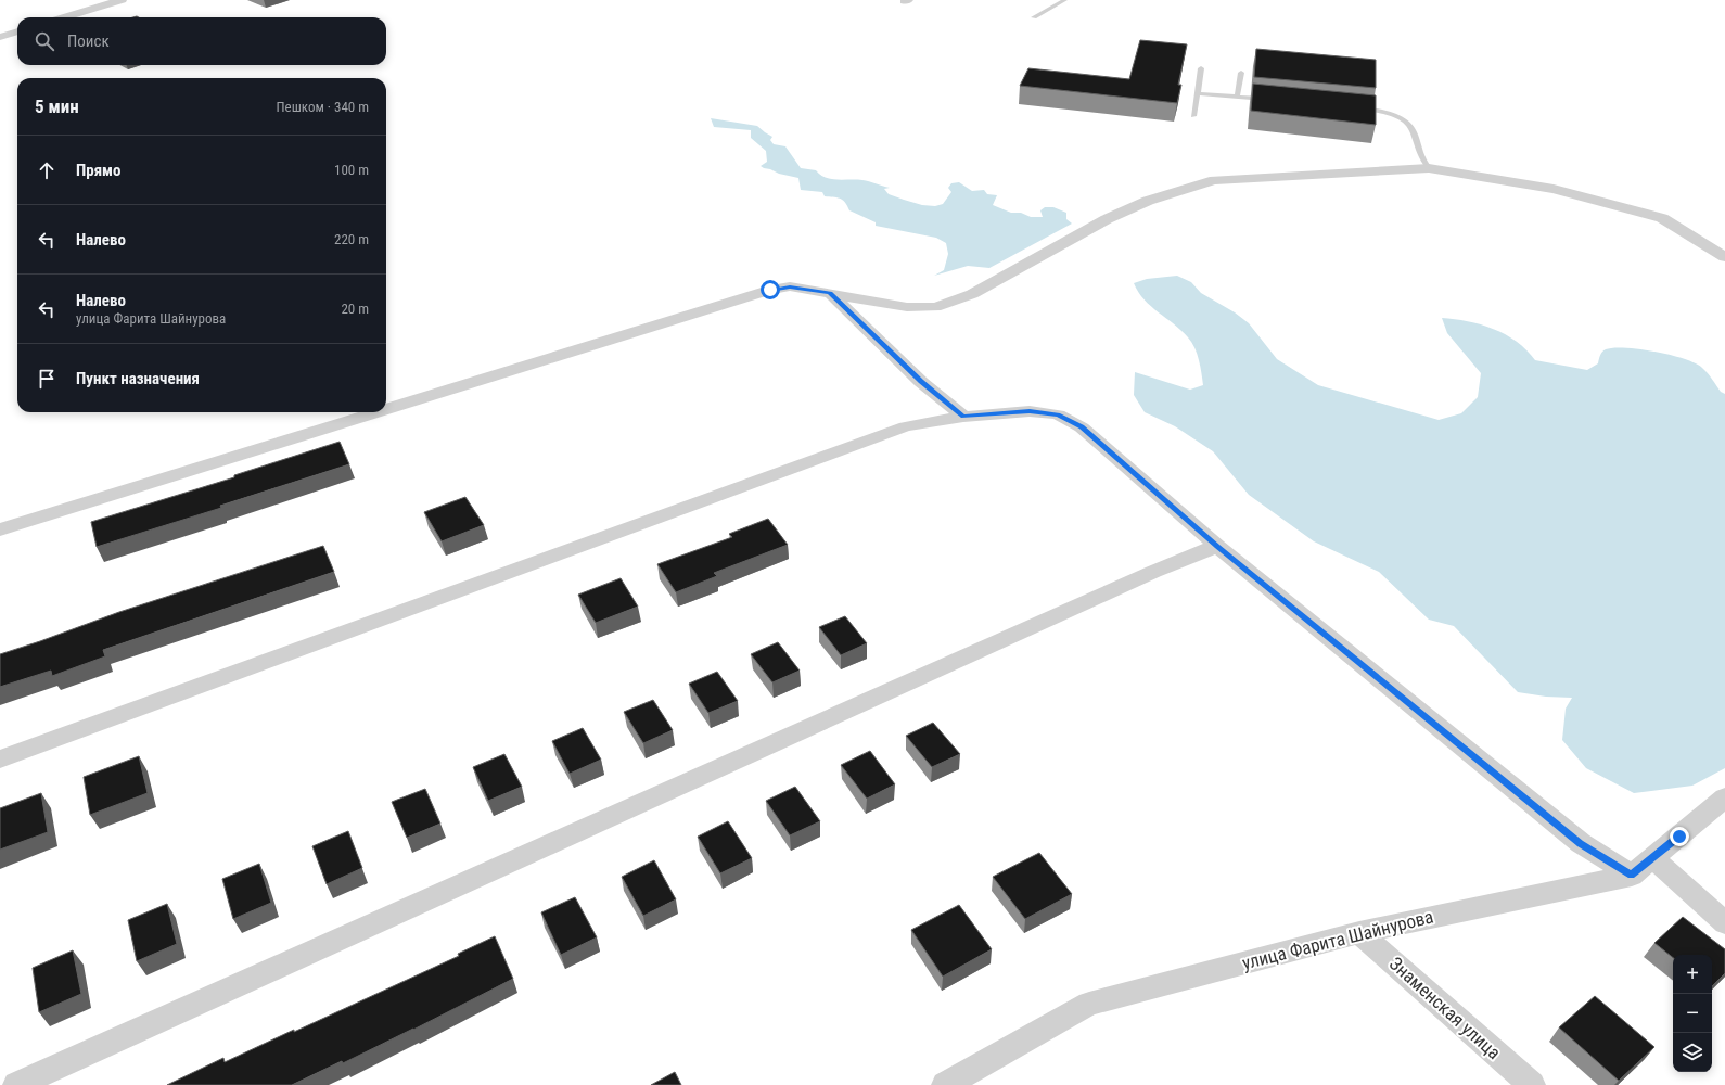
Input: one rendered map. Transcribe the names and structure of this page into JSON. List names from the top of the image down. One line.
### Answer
{"streets":{"street":["улица Фарита Шайнурова","Знаменская улица"]},"crossings":[["улица Фарита Шайнурова","Знаменская улица"]],"page":{"search":"Поиск","heading":["5 мин","Пешком · 340 m"],"list":[["Прямо","100 m"],["Налево","220 m"],["Налево","улица Фарита Шайнурова","20 m"],"Пункт назначения"],"map_buttons":["+","−"]}}
